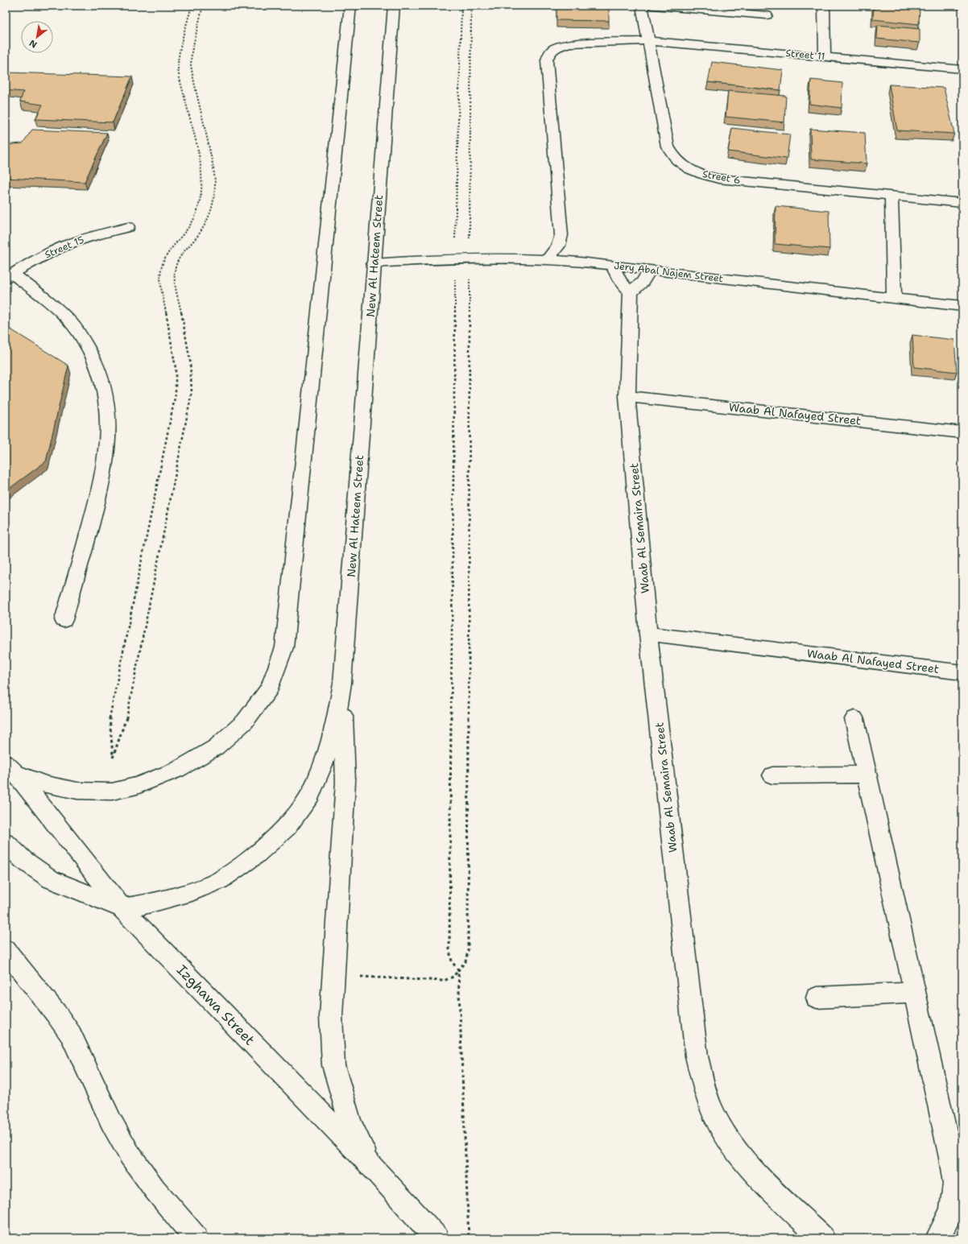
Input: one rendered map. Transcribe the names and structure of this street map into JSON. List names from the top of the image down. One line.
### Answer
{"streets":{"street":["Street 11","Street 6","Street 15","New Al Hateem Street","Jery Abal Najem Street","Waab Al Nafayed Street","Waab Al Semaira Street","Izghawa Street"]},"crossings":[["Street 11","Street 6"],["Street 11","Jery Abal Najem Street"],["New Al Hateem Street","Jery Abal Najem Street"],["New Al Hateem Street","Izghawa Street"],["Waab Al Nafayed Street","Waab Al Semaira Street"]],"north":"bottom left"}
